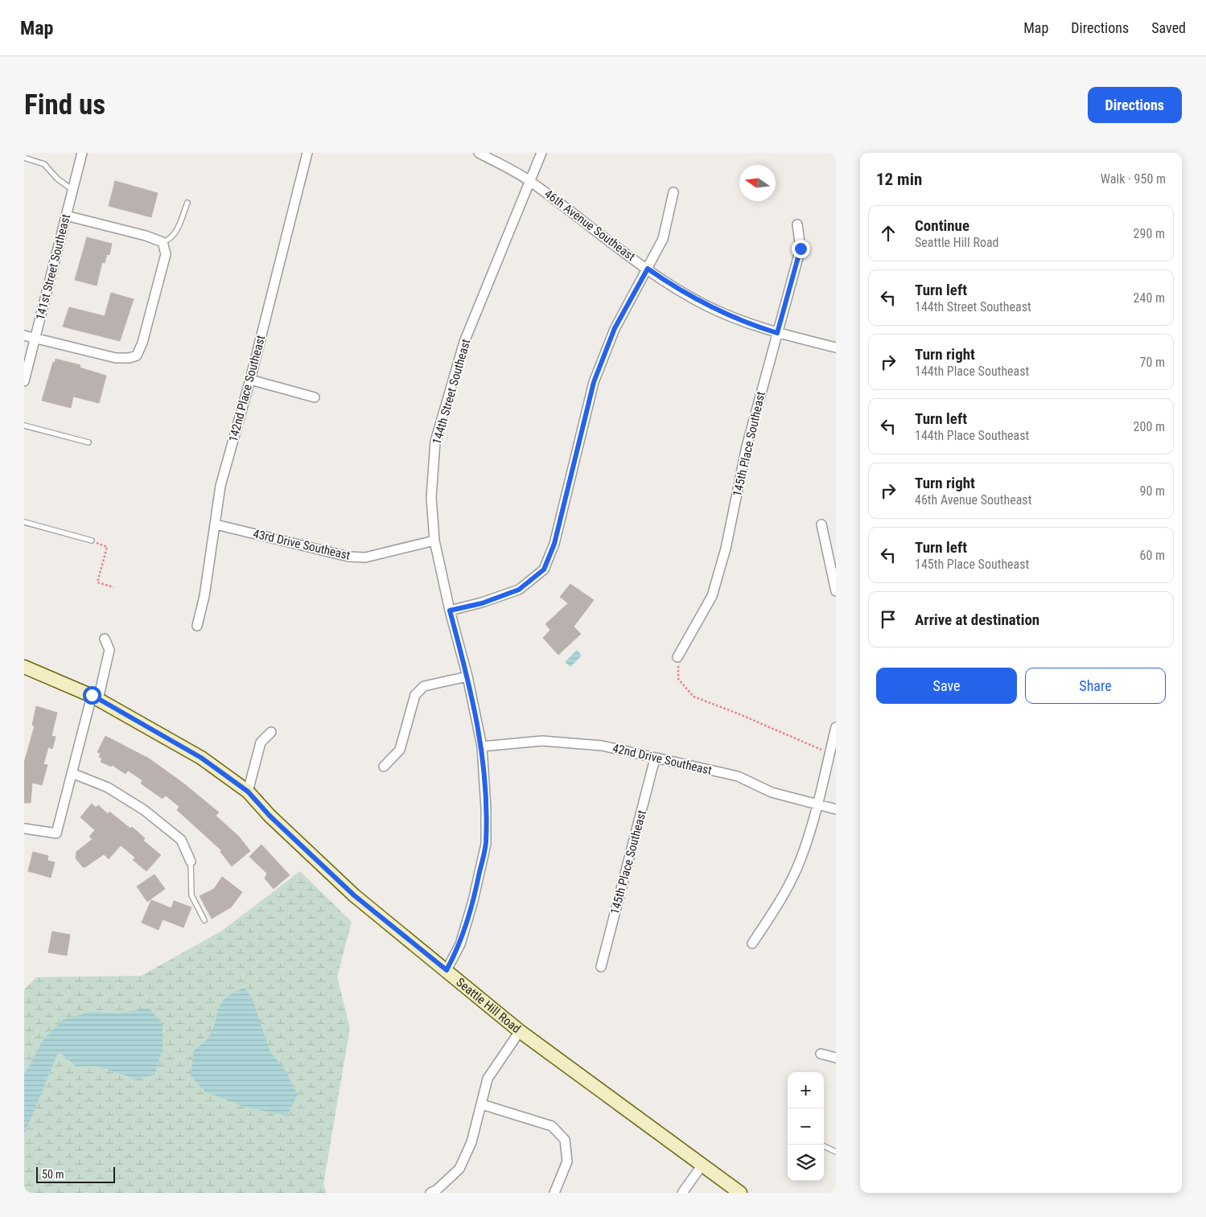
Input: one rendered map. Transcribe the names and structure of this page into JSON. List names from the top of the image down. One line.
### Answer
{"streets":{"main road":["Seattle Hill Road"],"street":["46th Avenue Southeast","141st Street Southeast","142nd Place Southeast","144th Street Southeast","145th Place Southeast","43rd Drive Southeast","42nd Drive Southeast"]},"crossings":[["46th Avenue Southeast","144th Street Southeast"],["46th Avenue Southeast","145th Place Southeast"],["142nd Place Southeast","43rd Drive Southeast"],["144th Street Southeast","43rd Drive Southeast"],["144th Street Southeast","42nd Drive Southeast"],["144th Street Southeast","Seattle Hill Road"],["145th Place Southeast","42nd Drive Southeast"]],"scale_bar":"50 m","north":"left","page":{"header":"Map","nav":["Map","Directions","Saved"],"buttons":["Directions",["Save","Share"]],"title":"Find us","heading":["12 min","Walk · 950 m"],"list":[["Continue","Seattle Hill Road","290 m"],["Turn left","144th Street Southeast","240 m"],["Turn right","144th Place Southeast","70 m"],["Turn left","144th Place Southeast","200 m"],["Turn right","46th Avenue Southeast","90 m"],["Turn left","145th Place Southeast","60 m"],"Arrive at destination"],"map_buttons":["+","−"],"scale":"50 m"}}
